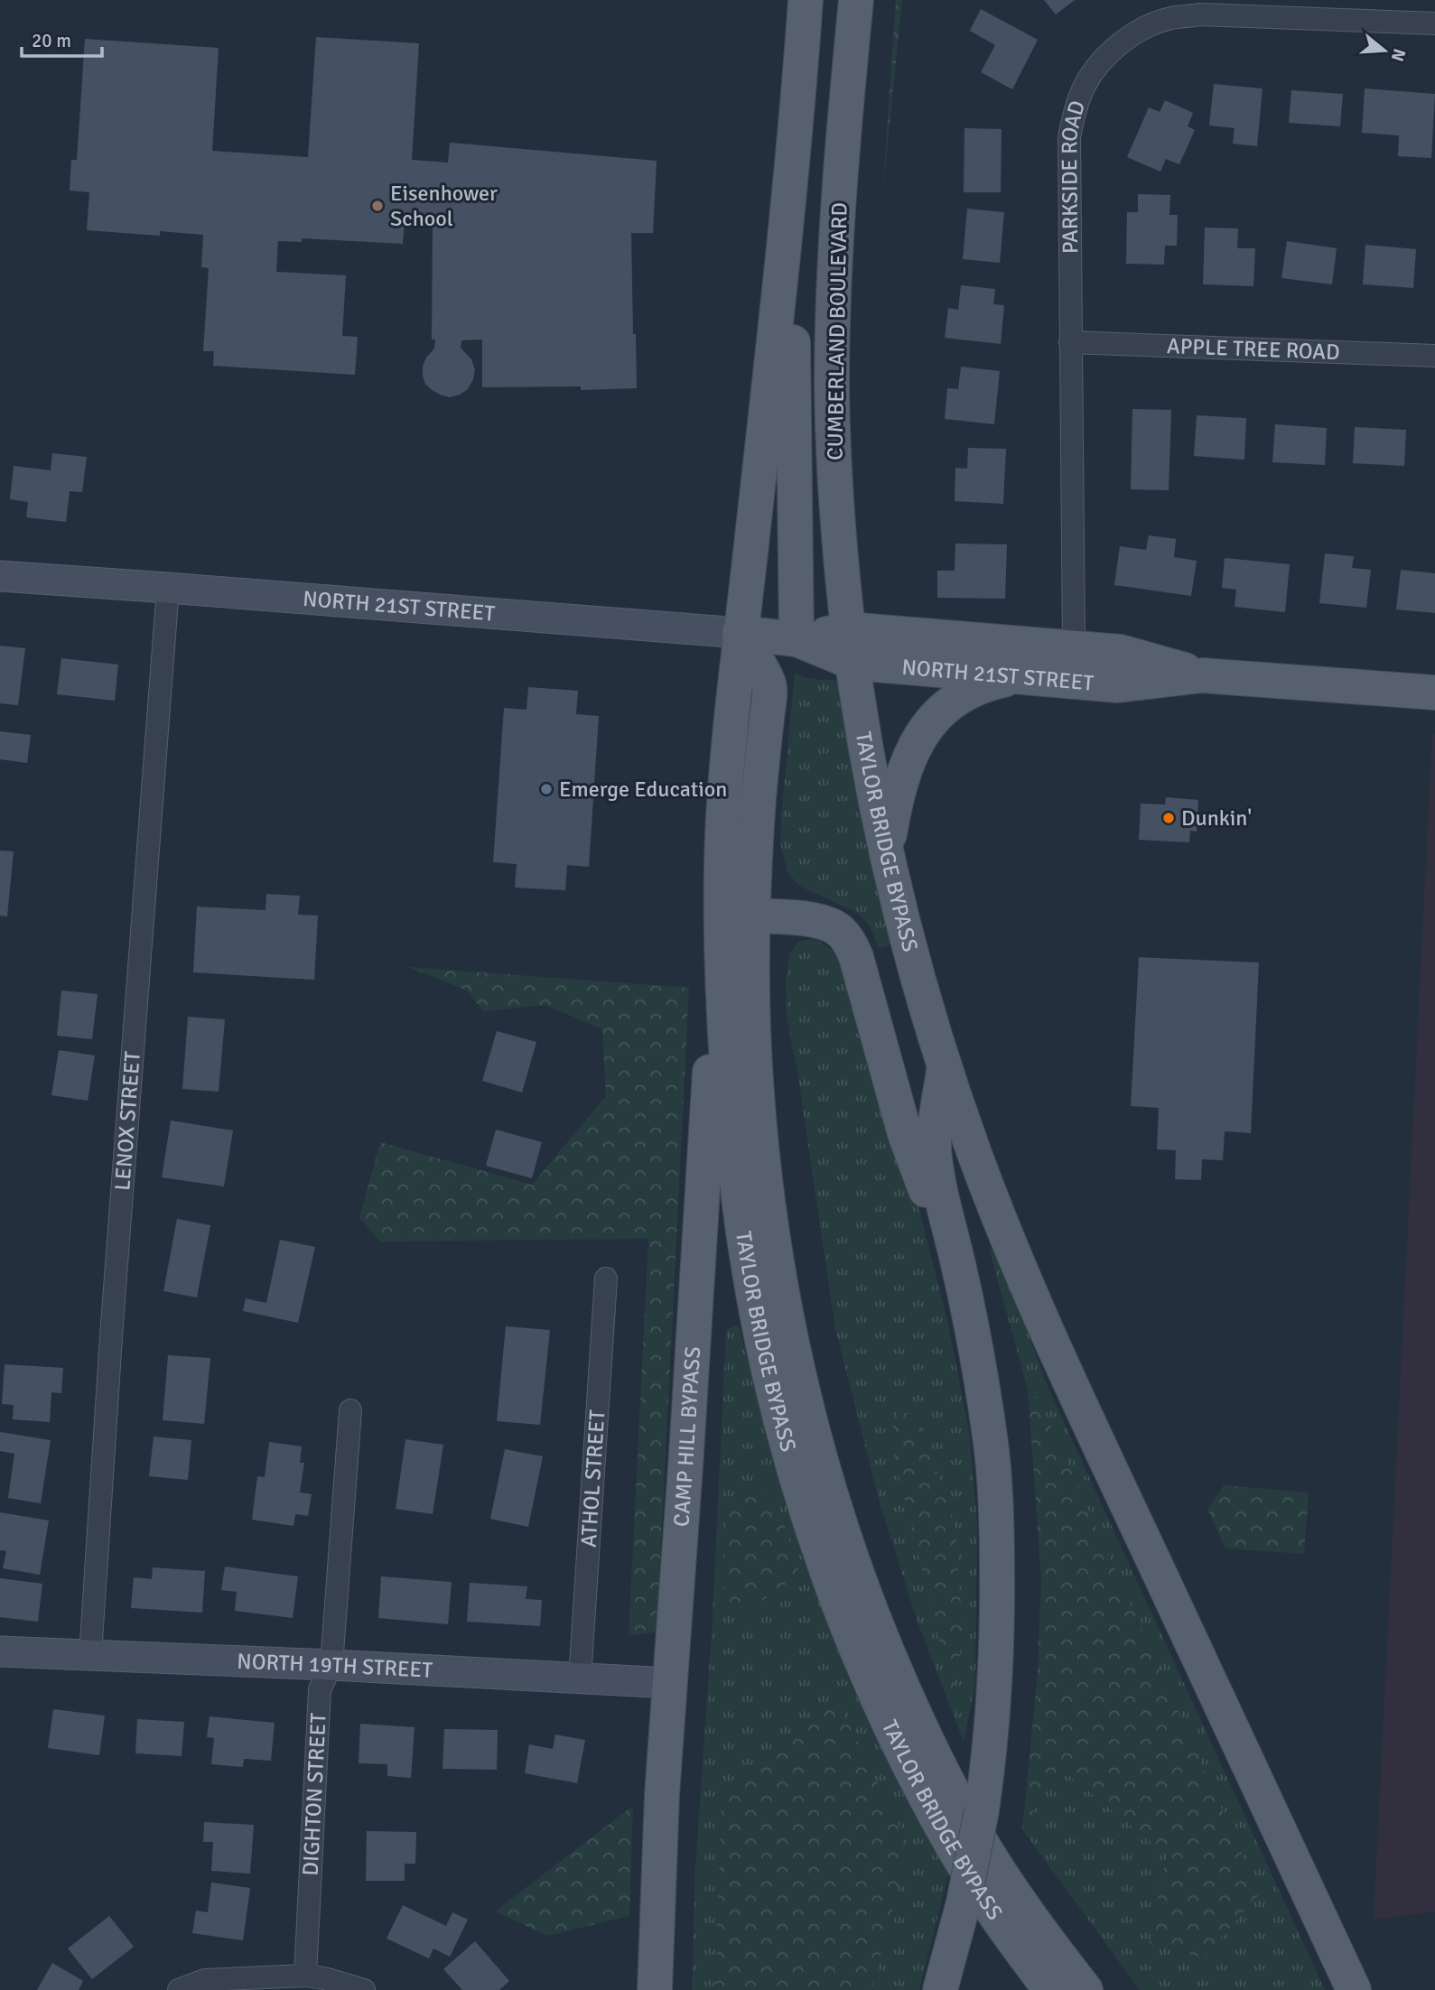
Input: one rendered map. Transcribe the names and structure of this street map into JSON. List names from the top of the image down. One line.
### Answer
{"streets":{"main road":["CUMBERLAND BOULEVARD","NORTH 21ST STREET","TAYLOR BRIDGE BYPASS","CAMP HILL BYPASS","NORTH 19TH STREET"],"street":["PARKSIDE ROAD","APPLE TREE ROAD","LENOX STREET","ATHOL STREET","DIGHTON STREET"]},"crossings":[["PARKSIDE ROAD","APPLE TREE ROAD"],["PARKSIDE ROAD","NORTH 21ST STREET"],["CUMBERLAND BOULEVARD","NORTH 21ST STREET"],["CUMBERLAND BOULEVARD","TAYLOR BRIDGE BYPASS"],["NORTH 21ST STREET","TAYLOR BRIDGE BYPASS"],["NORTH 21ST STREET","LENOX STREET"],["TAYLOR BRIDGE BYPASS","CAMP HILL BYPASS"],["LENOX STREET","NORTH 19TH STREET"],["CAMP HILL BYPASS","NORTH 19TH STREET"],["ATHOL STREET","NORTH 19TH STREET"],["NORTH 19TH STREET","DIGHTON STREET"]],"places":["Eisenhower School","Emerge Education","Dunkin'"],"scale_bar":"20 m","north":"right"}
